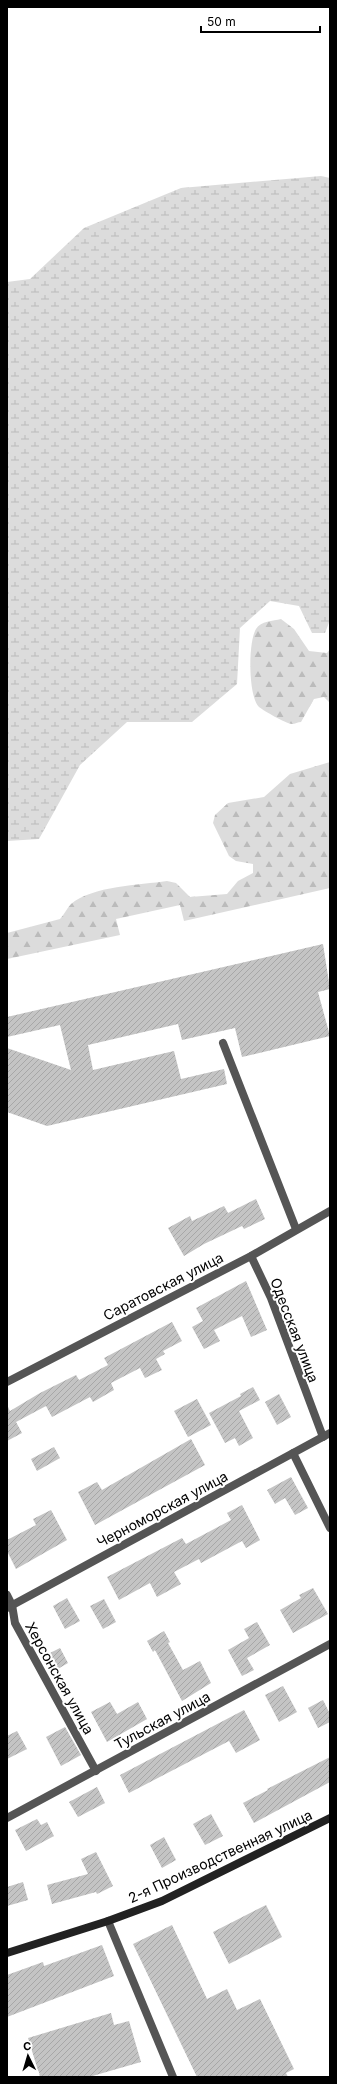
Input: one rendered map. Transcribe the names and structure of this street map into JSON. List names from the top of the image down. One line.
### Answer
{"streets":{"street":["Саратовская улица","Одесская улица","Черноморская улица","Херсонская улица","Тульская улица","2-я Производственная улица"]},"crossings":[["Саратовская улица","Одесская улица"],["Одесская улица","Черноморская улица"],["Черноморская улица","Херсонская улица"],["Херсонская улица","Тульская улица"]],"scale_bar":"50 m","north":"top"}
